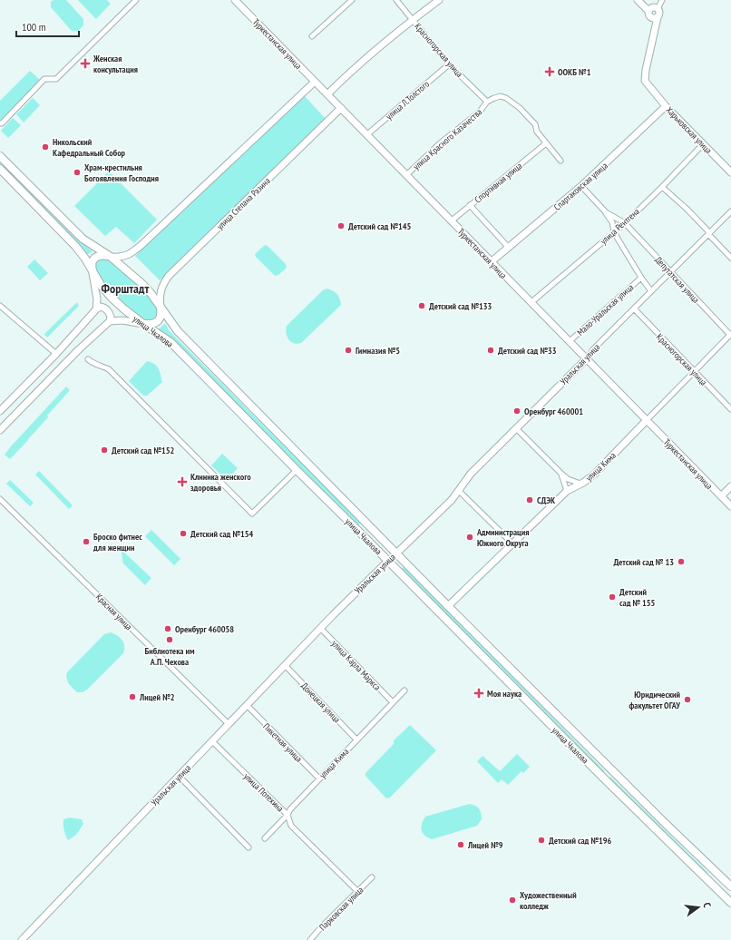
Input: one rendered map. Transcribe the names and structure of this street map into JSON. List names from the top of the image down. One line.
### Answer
{"streets":{"main road":["Туркестанская улица","Харьковская улица","Спартаковская улица","улица Степана Разина","улица Чкалова","Уральская улица","улица Кима"],"street":["Красногорская улица","улица Л.Толстого","улица Красного Казачества","Спортивная улица","улица Рентгена","Депутатская улица","Мало-Уральская улица","Красная улица","улица Карла Маркса","Донецкая улица","Пикетная улица","улица Потехина","Парковская улица"]},"crossings":[["Туркестанская улица","улица Л.Толстого"],["Туркестанская улица","улица Красного Казачества"],["Туркестанская улица","Спортивная улица"],["Туркестанская улица","Спартаковская улица"],["Туркестанская улица","улица Степана Разина"],["Туркестанская улица","улица Рентгена"],["Туркестанская улица","Мало-Уральская улица"],["Туркестанская улица","Уральская улица"],["Туркестанская улица","улица Кима"],["Красногорская улица","улица Л.Толстого"],["Красногорская улица","улица Красного Казачества"],["Красногорская улица","Уральская улица"],["Красногорская улица","улица Кима"],["Харьковская улица","Спартаковская улица"],["Харьковская улица","улица Рентгена"],["улица Степана Разина","улица Чкалова"],["улица Рентгена","Депутатская улица"],["Депутатская улица","Уральская улица"],["Депутатская улица","улица Кима"],["улица Чкалова","Уральская улица"],["улица Чкалова","улица Кима"],["Уральская улица","Красная улица"],["Уральская улица","улица Карла Маркса"],["Уральская улица","Донецкая улица"],["Уральская улица","Пикетная улица"],["Уральская улица","улица Потехина"],["улица Кима","улица Карла Маркса"],["улица Кима","Донецкая улица"],["улица Кима","Пикетная улица"],["улица Кима","улица Потехина"],["улица Потехина","Парковская улица"]],"districts":["Форштадт"],"places":{"health":["Женская консультация","ООКБ №1","Клиника женского здоровья","Моя наука"],"other":["Никольский Кафедральный Собор","Храм-крестильня Богоявления Господня","Детский сад №145","Детский сад №133","Гимназия №5","Детский сад №33","Оренбург 460001","Детский сад №152","СДЭК","Детский сад №154","Администрация Южного Округа","Броско фитнес для женщин","Детский сад № 13","Детский сад № 155","Оренбург 460058","Библиотека им А.П. Чехова","Лицей №2","Юридический факультет ОГАУ","Детский сад №196","Лицей №9","Художественный колледж"]},"scale_bar":"100 m","north":"right"}
